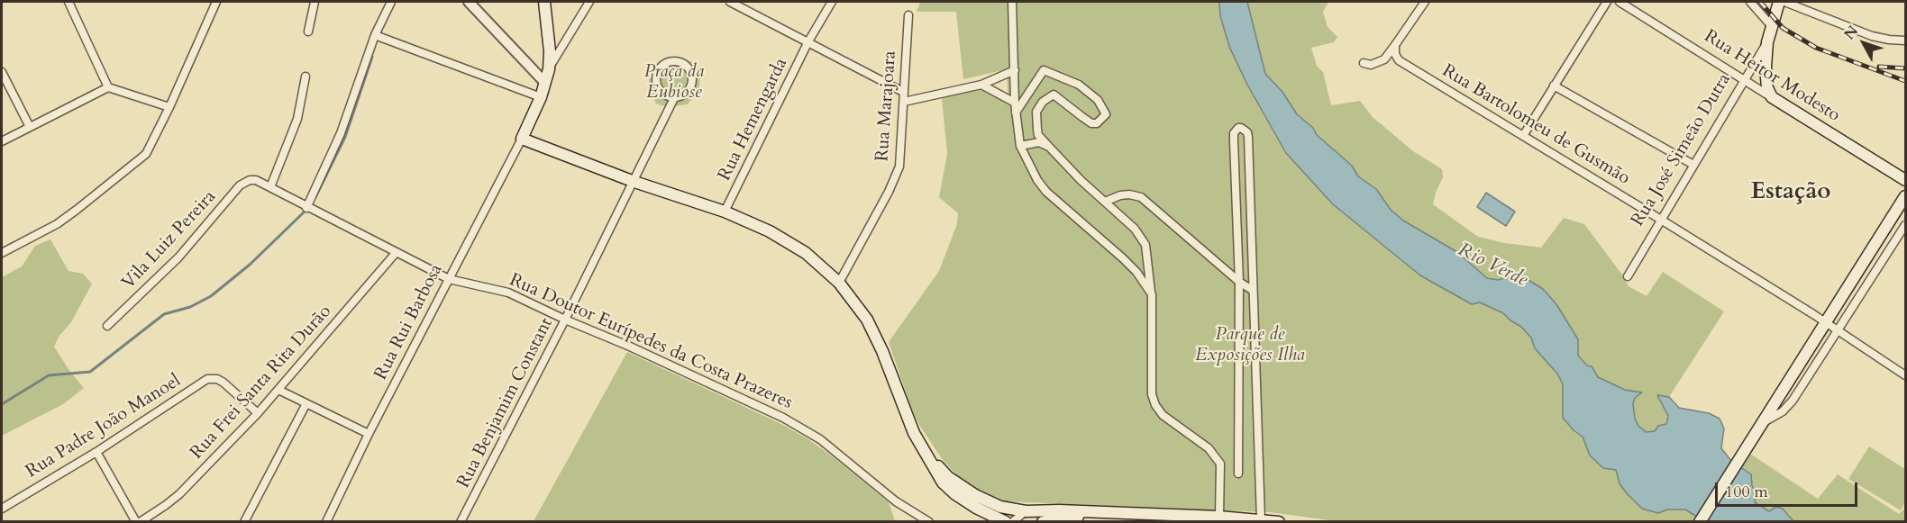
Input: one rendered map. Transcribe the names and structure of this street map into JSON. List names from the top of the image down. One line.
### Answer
{"streets":{"main road":["Rua Heitor Modesto","Rua José Simeão Dutra"],"street":["Rua Marajoara","Rua Hemengarda","Rua Bartolomeu de Gusmão","Vila Luiz Pereira","Rua Rui Barbosa","Rua Doutor Eurípedes da Costa Prazeres","Rua Frei Santa Rita Durão","Rua Benjamim Constant","Rua Padre João Manoel"]},"crossings":[["Rua Heitor Modesto","Rua José Simeão Dutra"],["Rua Bartolomeu de Gusmão","Rua José Simeão Dutra"],["Vila Luiz Pereira","Rua Doutor Eurípedes da Costa Prazeres"],["Rua Rui Barbosa","Rua Doutor Eurípedes da Costa Prazeres"],["Rua Doutor Eurípedes da Costa Prazeres","Rua Frei Santa Rita Durão"],["Rua Doutor Eurípedes da Costa Prazeres","Rua Benjamim Constant"],["Rua Frei Santa Rita Durão","Rua Padre João Manoel"]],"districts":["Estação"],"water":["Rio Verde"],"parks":["Praça da Eubiose","Parque de Exposições Ilha"],"scale_bar":"100 m","north":"top left"}
